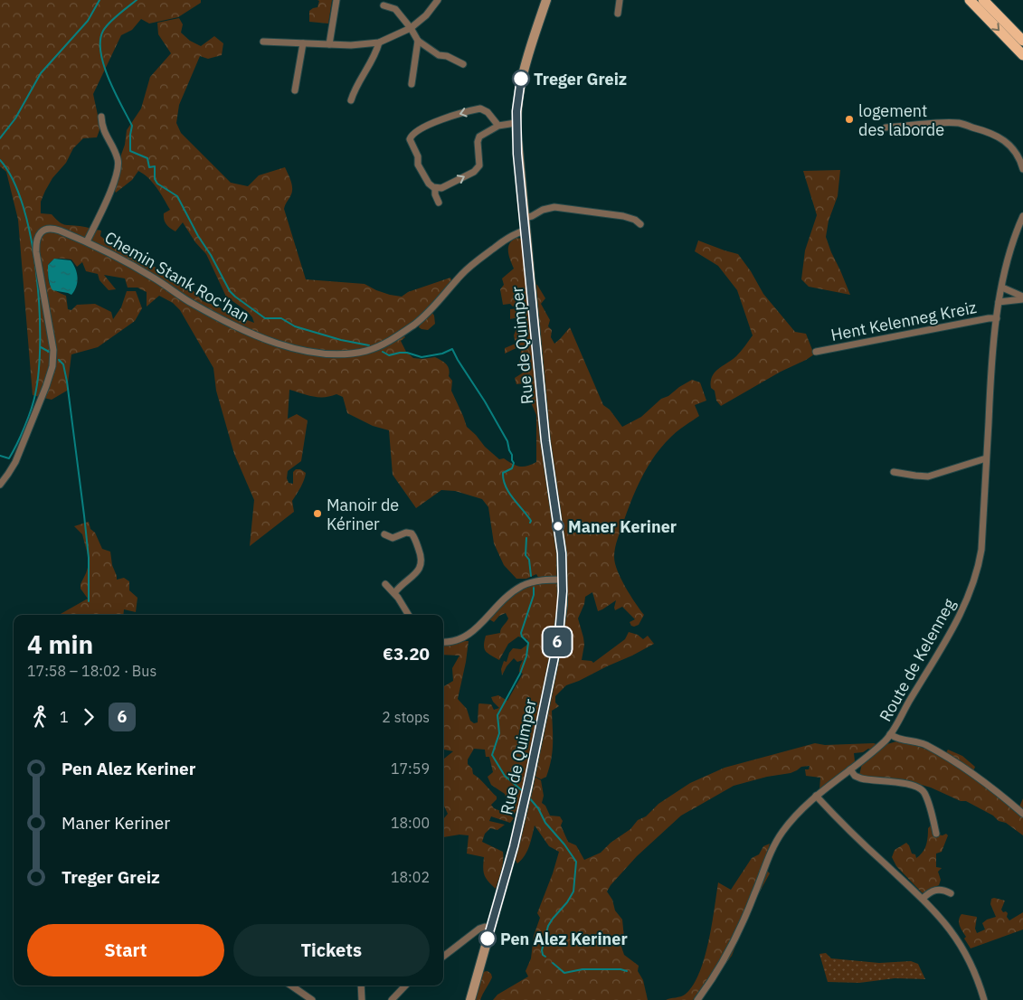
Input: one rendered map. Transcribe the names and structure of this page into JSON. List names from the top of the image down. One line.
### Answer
{"streets":{"main road":["Rue de Quimper"],"street":["Chemin Stank Roc'han","Hent Kelenneg Kreiz","Route de Kelenneg"]},"crossings":[["Chemin Stank Roc'han","Rue de Quimper"],["Hent Kelenneg Kreiz","Route de Kelenneg"]],"places":["Treger Greiz","logement des laborde","Manoir de Kériner","Maner Keriner","Pen Alez Keriner"],"lines":["bus line 6"],"page":{"on_map":"6","heading":["4 min","17:58 – 18:02 · Bus","€3.20"],"legs":["1","6","2 stops"],"list":[{"name":"Pen Alez Keriner","value":"17:59"},{"name":"Maner Keriner","value":"18:00"},{"name":"Treger Greiz","value":"18:02"}],"buttons":["Start","Tickets"]}}
